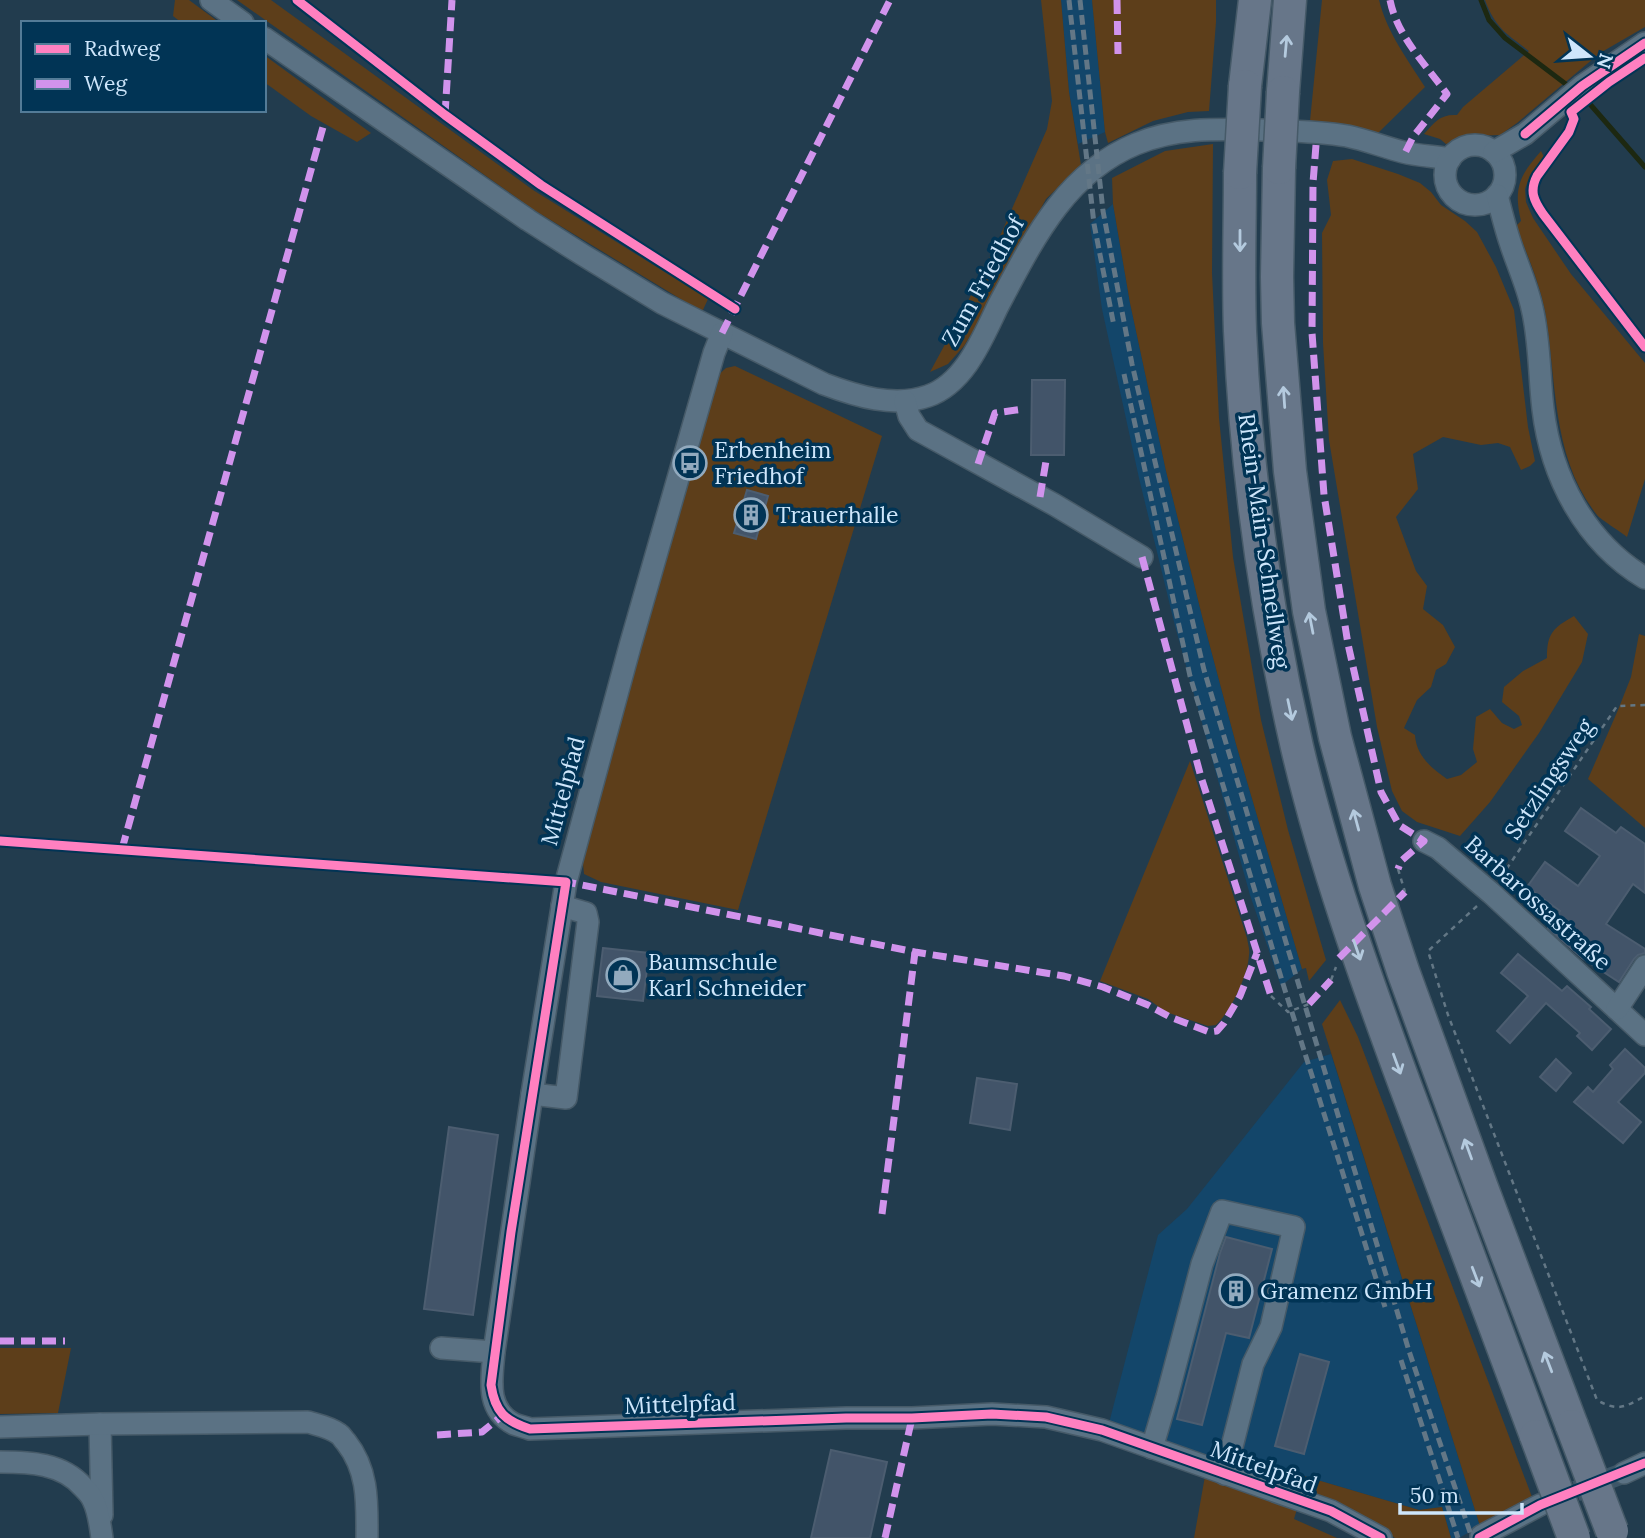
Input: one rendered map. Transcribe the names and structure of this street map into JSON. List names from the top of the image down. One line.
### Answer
{"streets":{"highway":["Rhein-Main-Schnellweg"],"street":["Zum Friedhof","Mittelpfad","Barbarossastraße"],"path":["Setzlingsweg"]},"crossings":[["Zum Friedhof","Mittelpfad"],["Setzlingsweg","Barbarossastraße"]],"places":{"bus stop":["Erbenheim Friedhof"],"building":["Trauerhalle","Gramenz GmbH"],"shop":["Baumschule Karl Schneider"]},"legend":["Radweg","Weg"],"scale_bar":"50 m","north":"right"}
